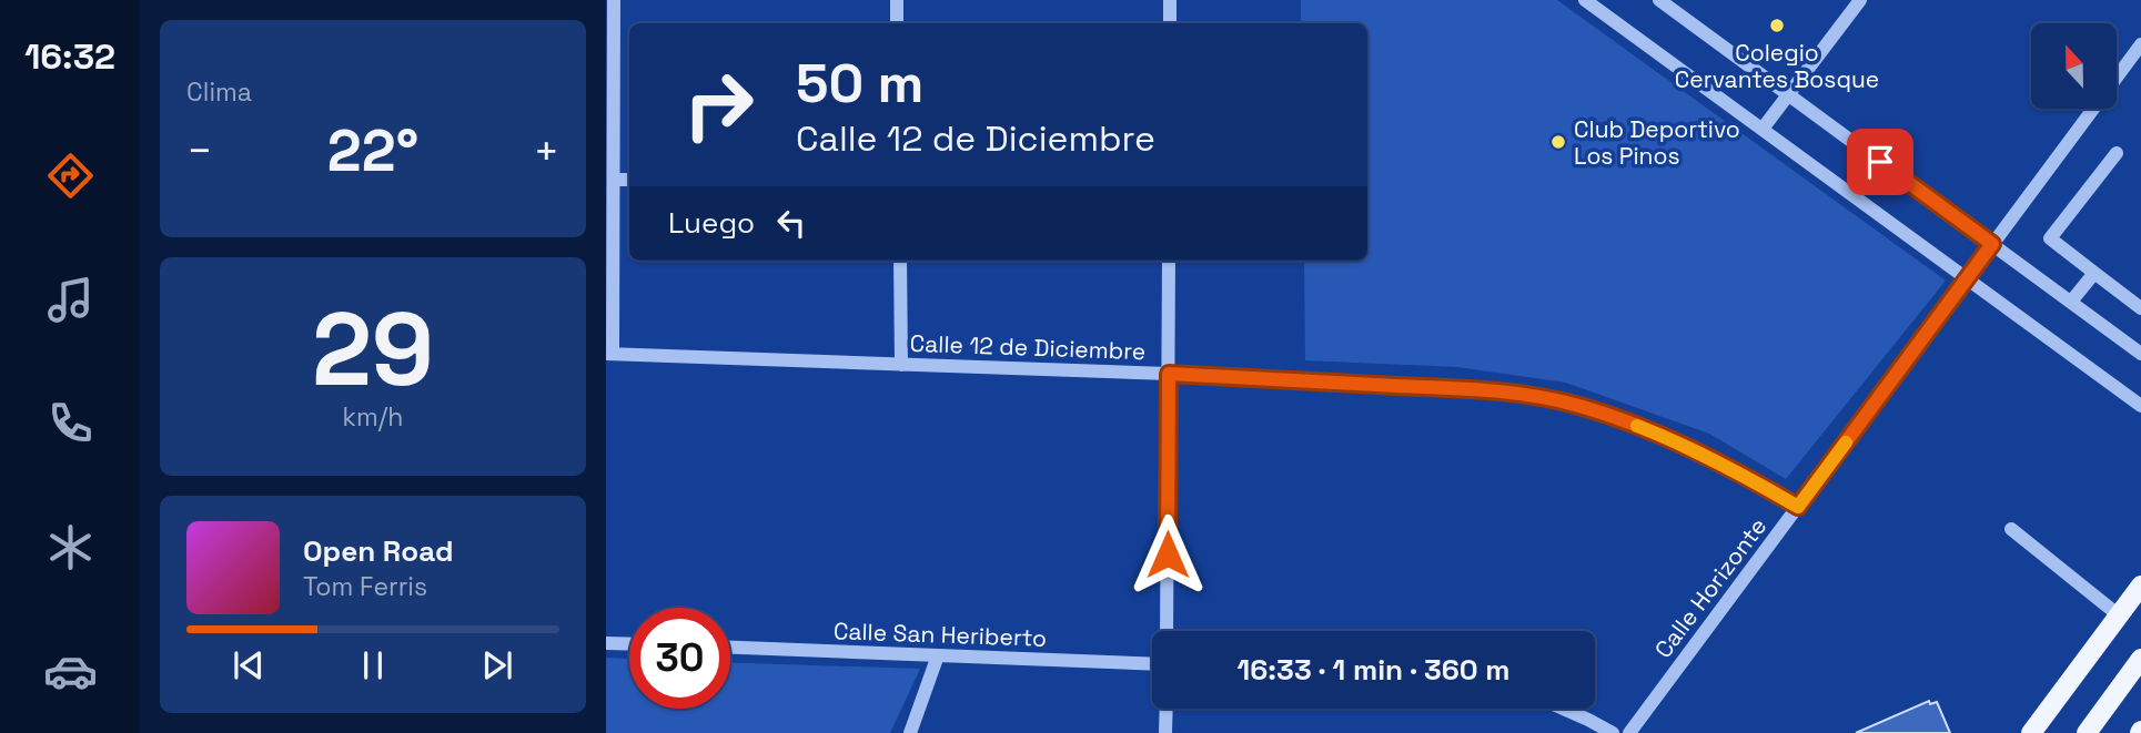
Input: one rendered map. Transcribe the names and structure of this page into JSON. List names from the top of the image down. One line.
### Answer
{"streets":{"street":["Calle 12 de Diciembre","Calle Horizonte","Calle San Heriberto"]},"crossings":[["Calle 12 de Diciembre","Calle Horizonte"]],"places":["Colegio Cervantes Bosque","Club Deportivo Los Pinos"],"north":"top","page":{"tabs":"16:32","tile":["Clima",["29","km/h"]],"turn":["50 m","Calle 12 de Diciembre"],"heat":["−","22°","+"],"then":"Luego","song":["Open Road","Tom Ferris"],"limit":"30","trip":"16:33 · 1 min · 360 m"}}
